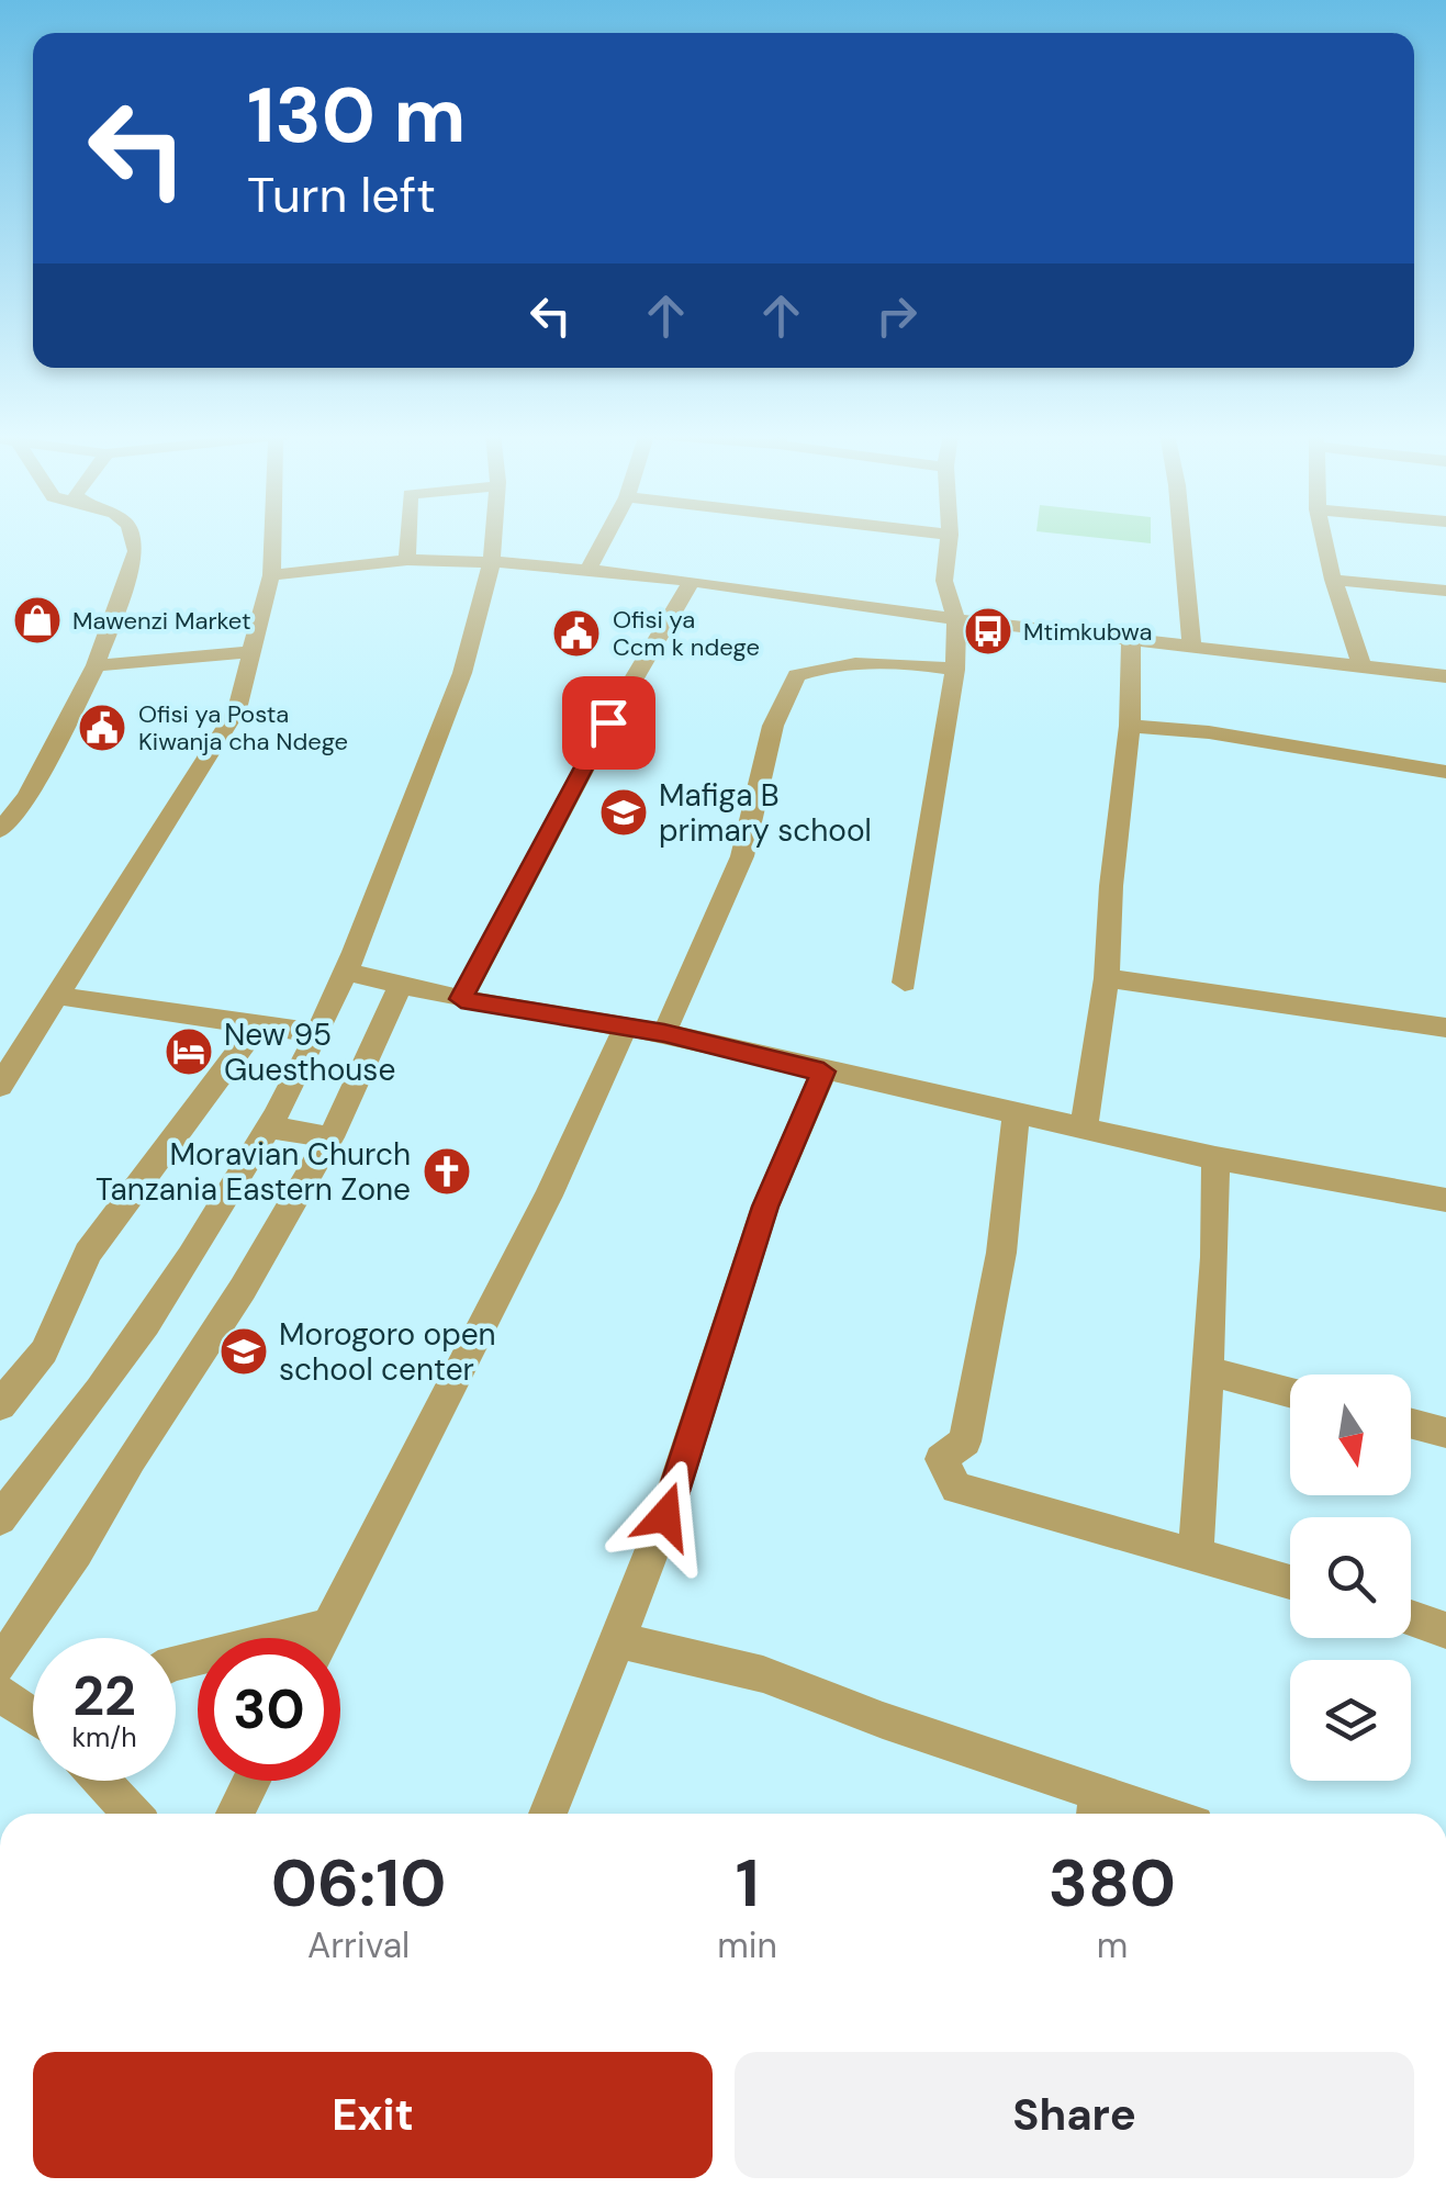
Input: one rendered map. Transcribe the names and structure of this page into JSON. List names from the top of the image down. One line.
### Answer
{"places":{"shop":["Mawenzi Market"],"bus stop":["Mtimkubwa"],"public building":["Ofisi ya Ccm k ndege","Ofisi ya Posta Kiwanja cha Ndege"],"school or university":["Mafiga B primary school","Morogoro open school center"],"hotel":["New 95 Guesthouse"],"church":["Moravian Church Tanzania Eastern Zone"]},"north":"bottom","page":{"turn":["130 m","Turn left"],"speed":"22 km/h","limit":"30","eta":["06:10","Arrival","1","min","380","m"],"buttons":["Exit","Share"]}}
